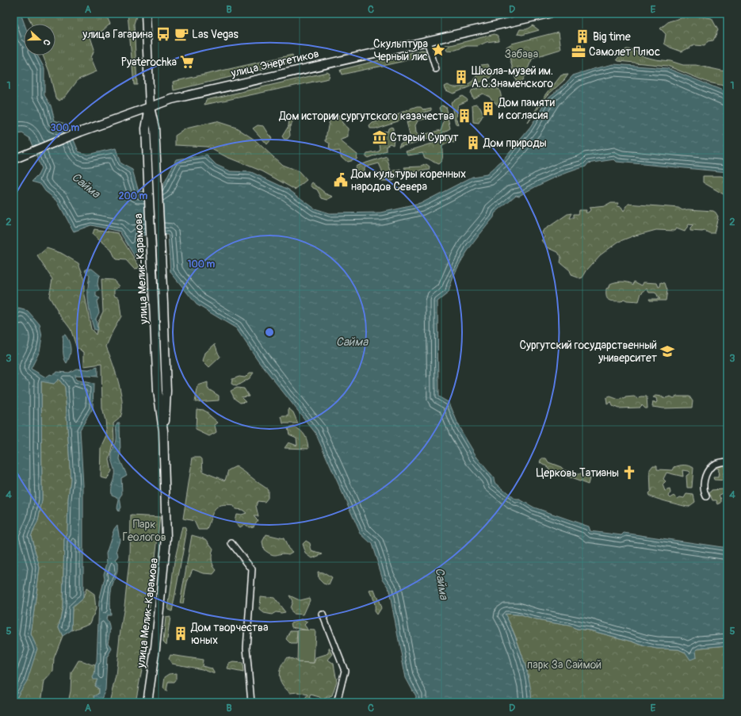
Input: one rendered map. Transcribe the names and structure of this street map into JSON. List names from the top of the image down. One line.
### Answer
{"streets":{"main road":["улица Энергетиков","улица Мелик-Карамова"]},"crossings":[["улица Энергетиков","улица Мелик-Карамова"]],"water":["Сайма"],"parks":["Забава","Парк Геологов","парк За Саймой"],"places":{"bus stop":["улица Гагарина"],"cafe":["Las Vegas"],"building":["Big time","Школа-музей им. А.С.Знаменского","Дом памяти и согласия","Дом истории сургутского казачества","Дом природы","Дом творчества юных"],"place":["Скульптура Черный лис"],"office":["Самолет Плюс"],"supermarket":["Pyaterochka"],"museum":["Старый Сургут"],"public building":["Дом культуры коренных народов Севера"],"school or university":["Сургутский государственный университет"],"church":["Церковь Татианы"]},"north":"right","grid":{"columns":["A","B","C","D","E"],"rows":["1","2","3","4","5"]},"rings":["300 m","200 m","100 m"]}
